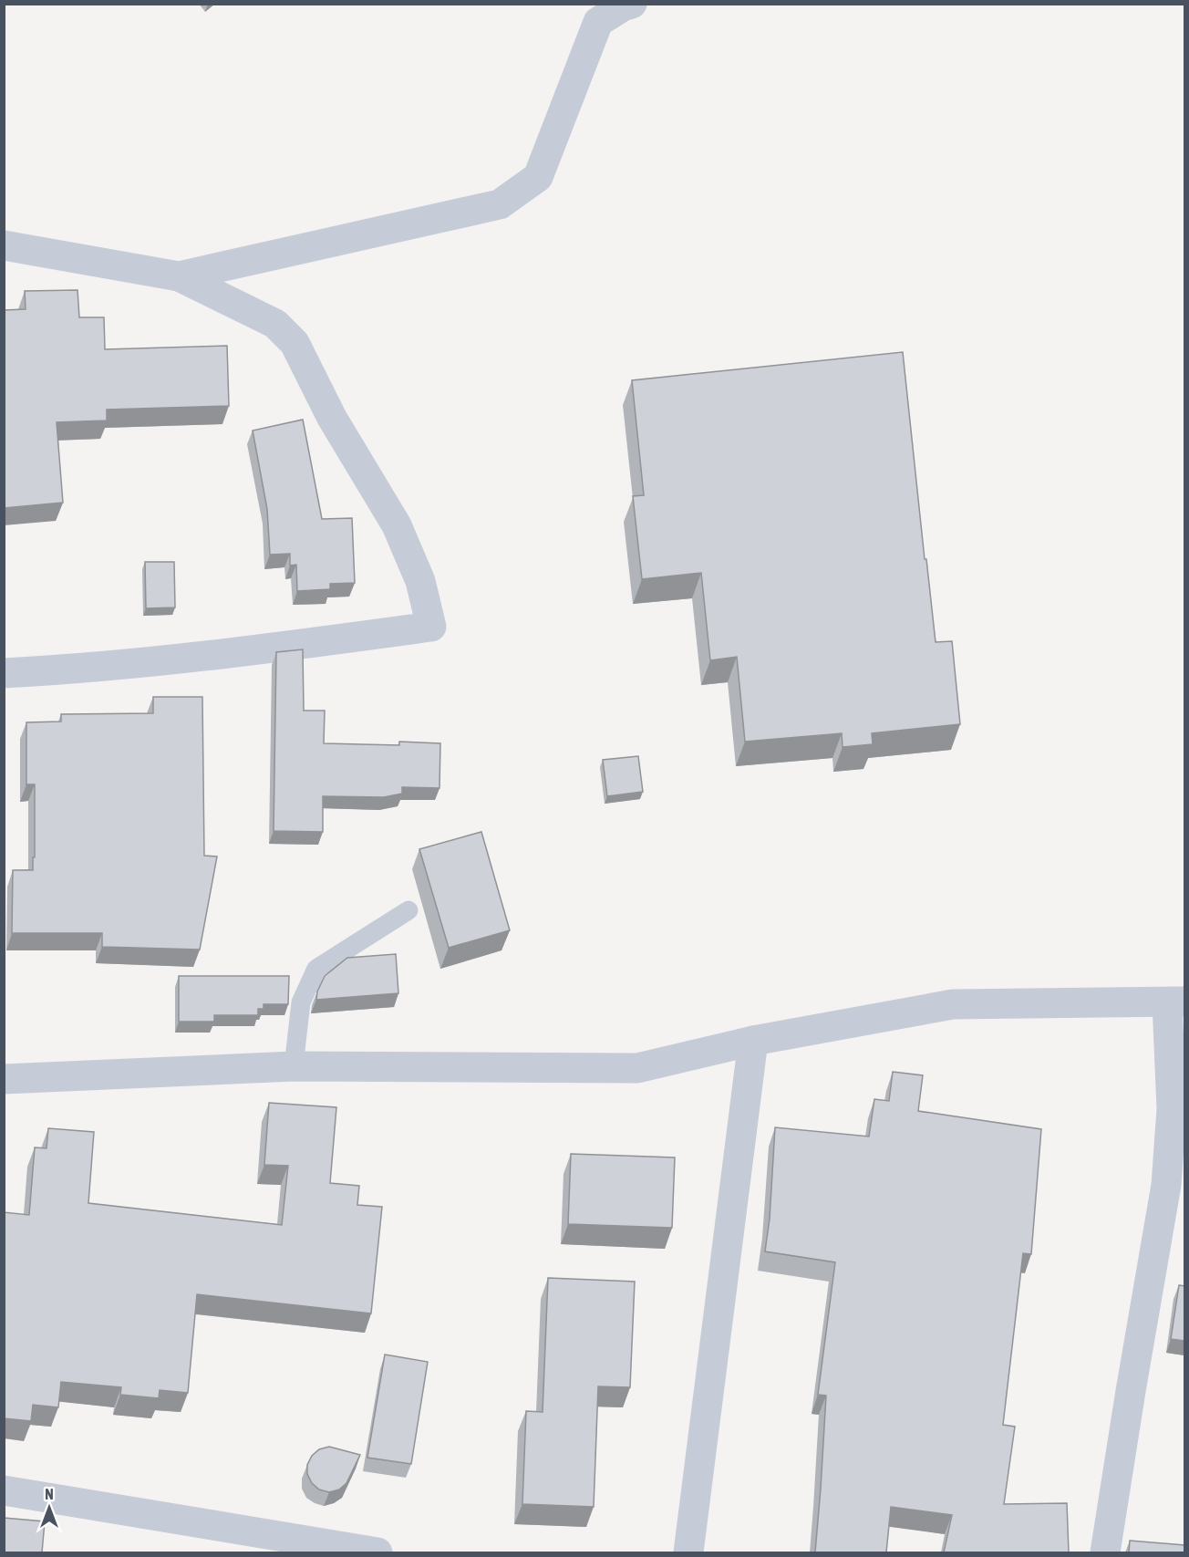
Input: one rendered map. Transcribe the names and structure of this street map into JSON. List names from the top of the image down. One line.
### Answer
{"north":"top"}
